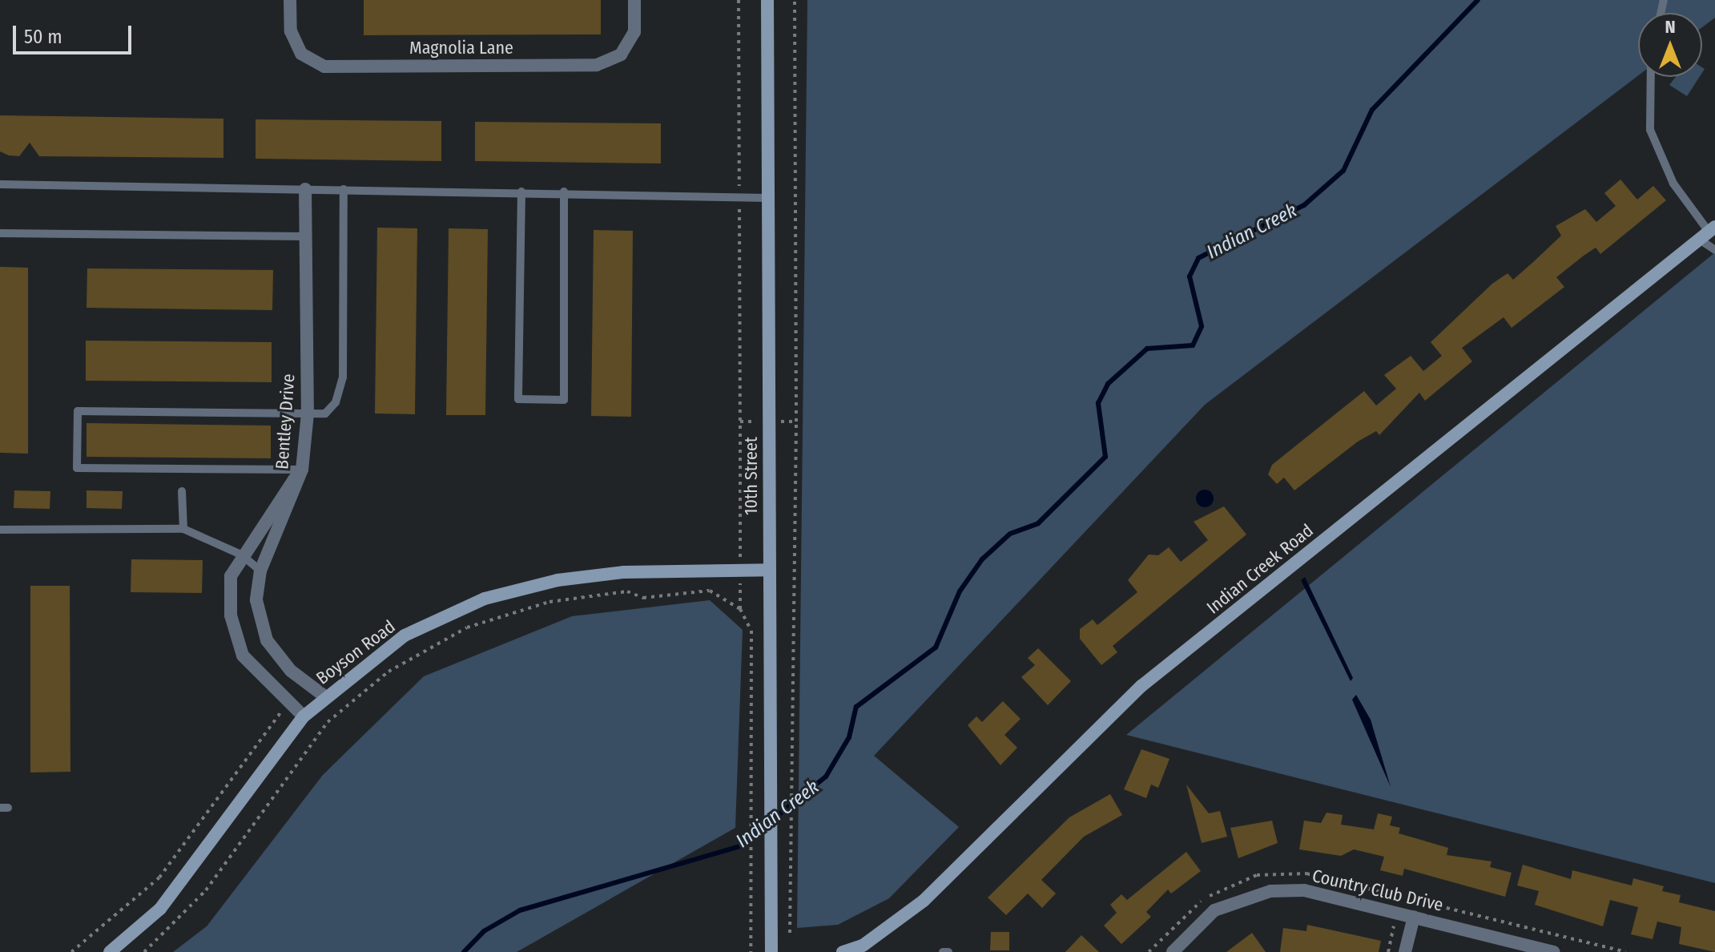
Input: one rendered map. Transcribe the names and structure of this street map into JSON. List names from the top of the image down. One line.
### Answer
{"streets":{"street":["Magnolia Lane","Bentley Drive","10th Street","Indian Creek Road","Boyson Road","Country Club Drive"]},"crossings":[["Bentley Drive","Boyson Road"],["10th Street","Boyson Road"]],"water":["Indian Creek"],"scale_bar":"50 m","north":"top"}
